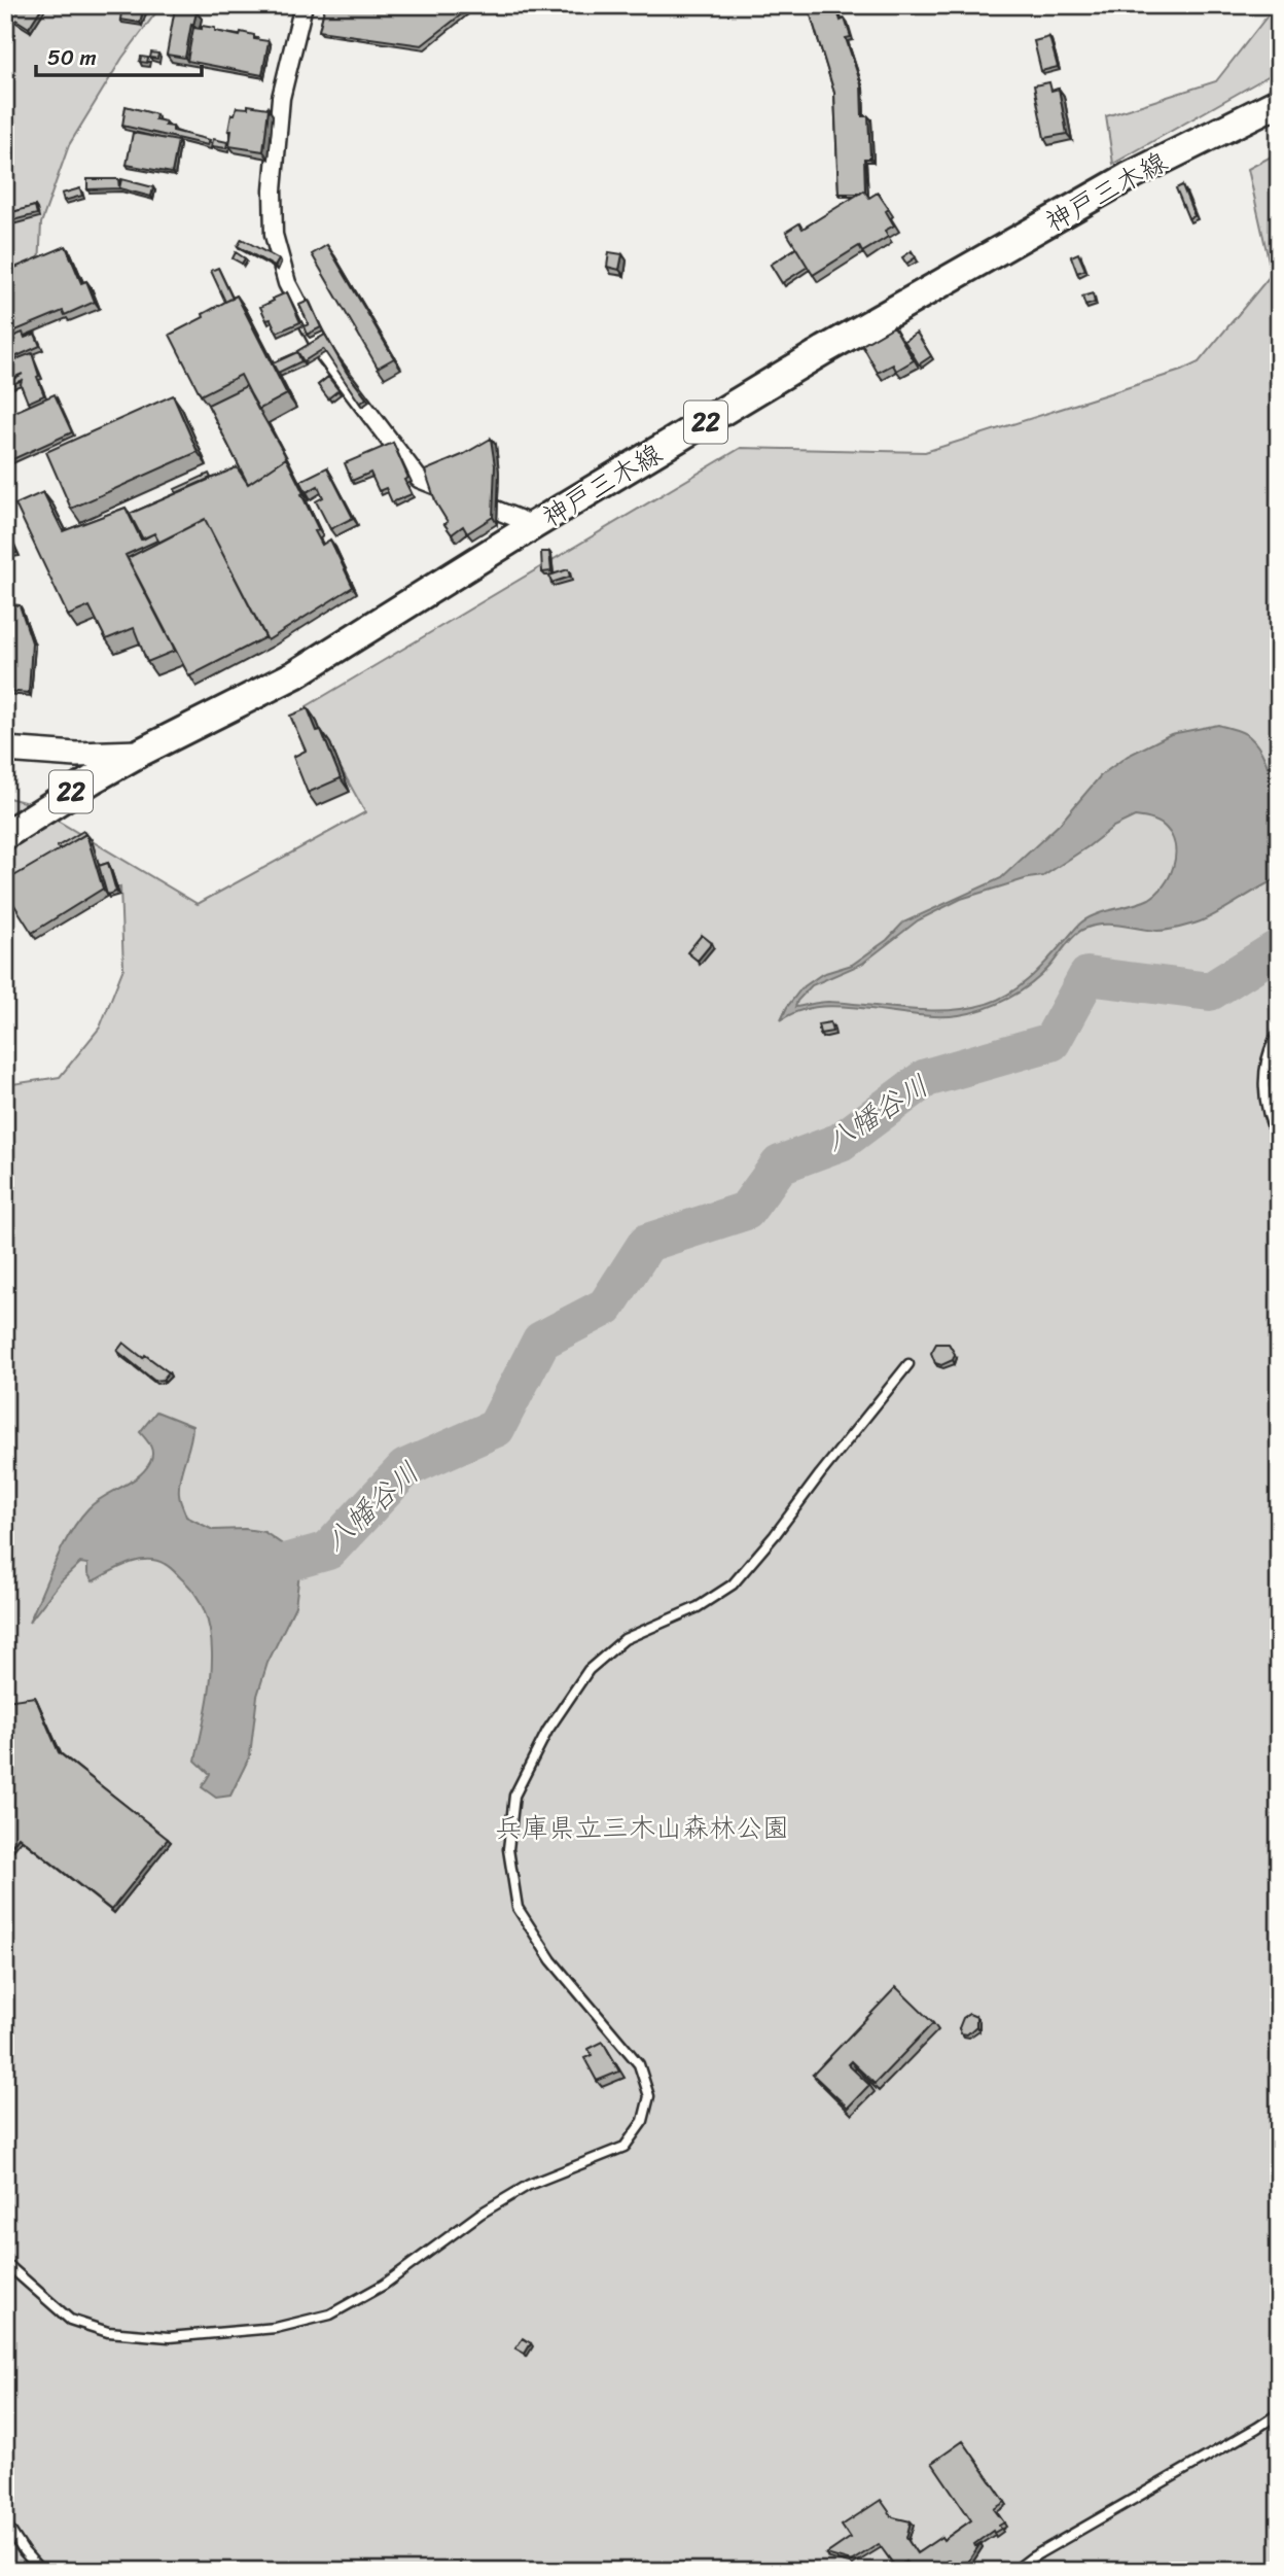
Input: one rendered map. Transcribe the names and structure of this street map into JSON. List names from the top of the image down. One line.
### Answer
{"streets":{"main road":["神戸三木線","22"]},"water":["八幡谷川"],"parks":["兵庫県立三木山森林公園"],"scale_bar":"50 m"}
